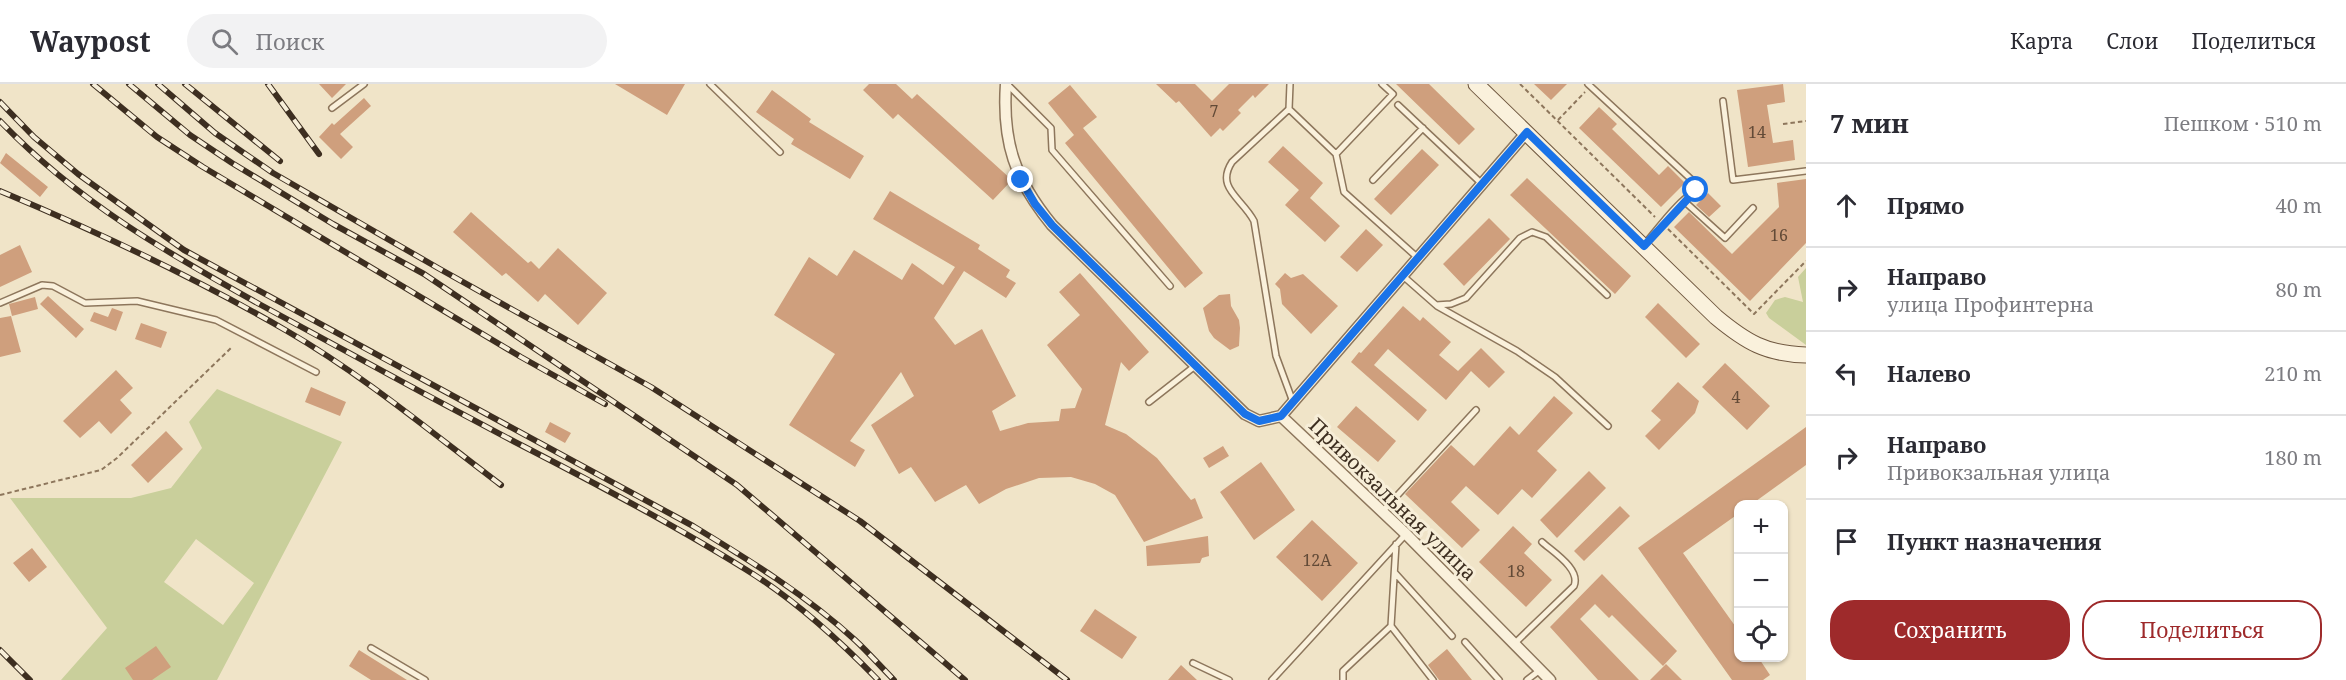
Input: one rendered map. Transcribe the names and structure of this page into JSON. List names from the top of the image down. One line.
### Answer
{"streets":{"street":["Привокзальная улица"]},"house_numbers":["7","14","16","4","12А","18"],"page":{"header":"Waypost","search":"Поиск","nav":["Карта","Слои","Поделиться"],"heading":["7 мин","Пешком · 510 m"],"list":[["Прямо","40 m"],["Направо","улица Профинтерна","80 m"],["Налево","210 m"],["Направо","Привокзальная улица","180 m"],"Пункт назначения"],"map_buttons":["+","−"],"buttons":["Сохранить","Поделиться"]}}
